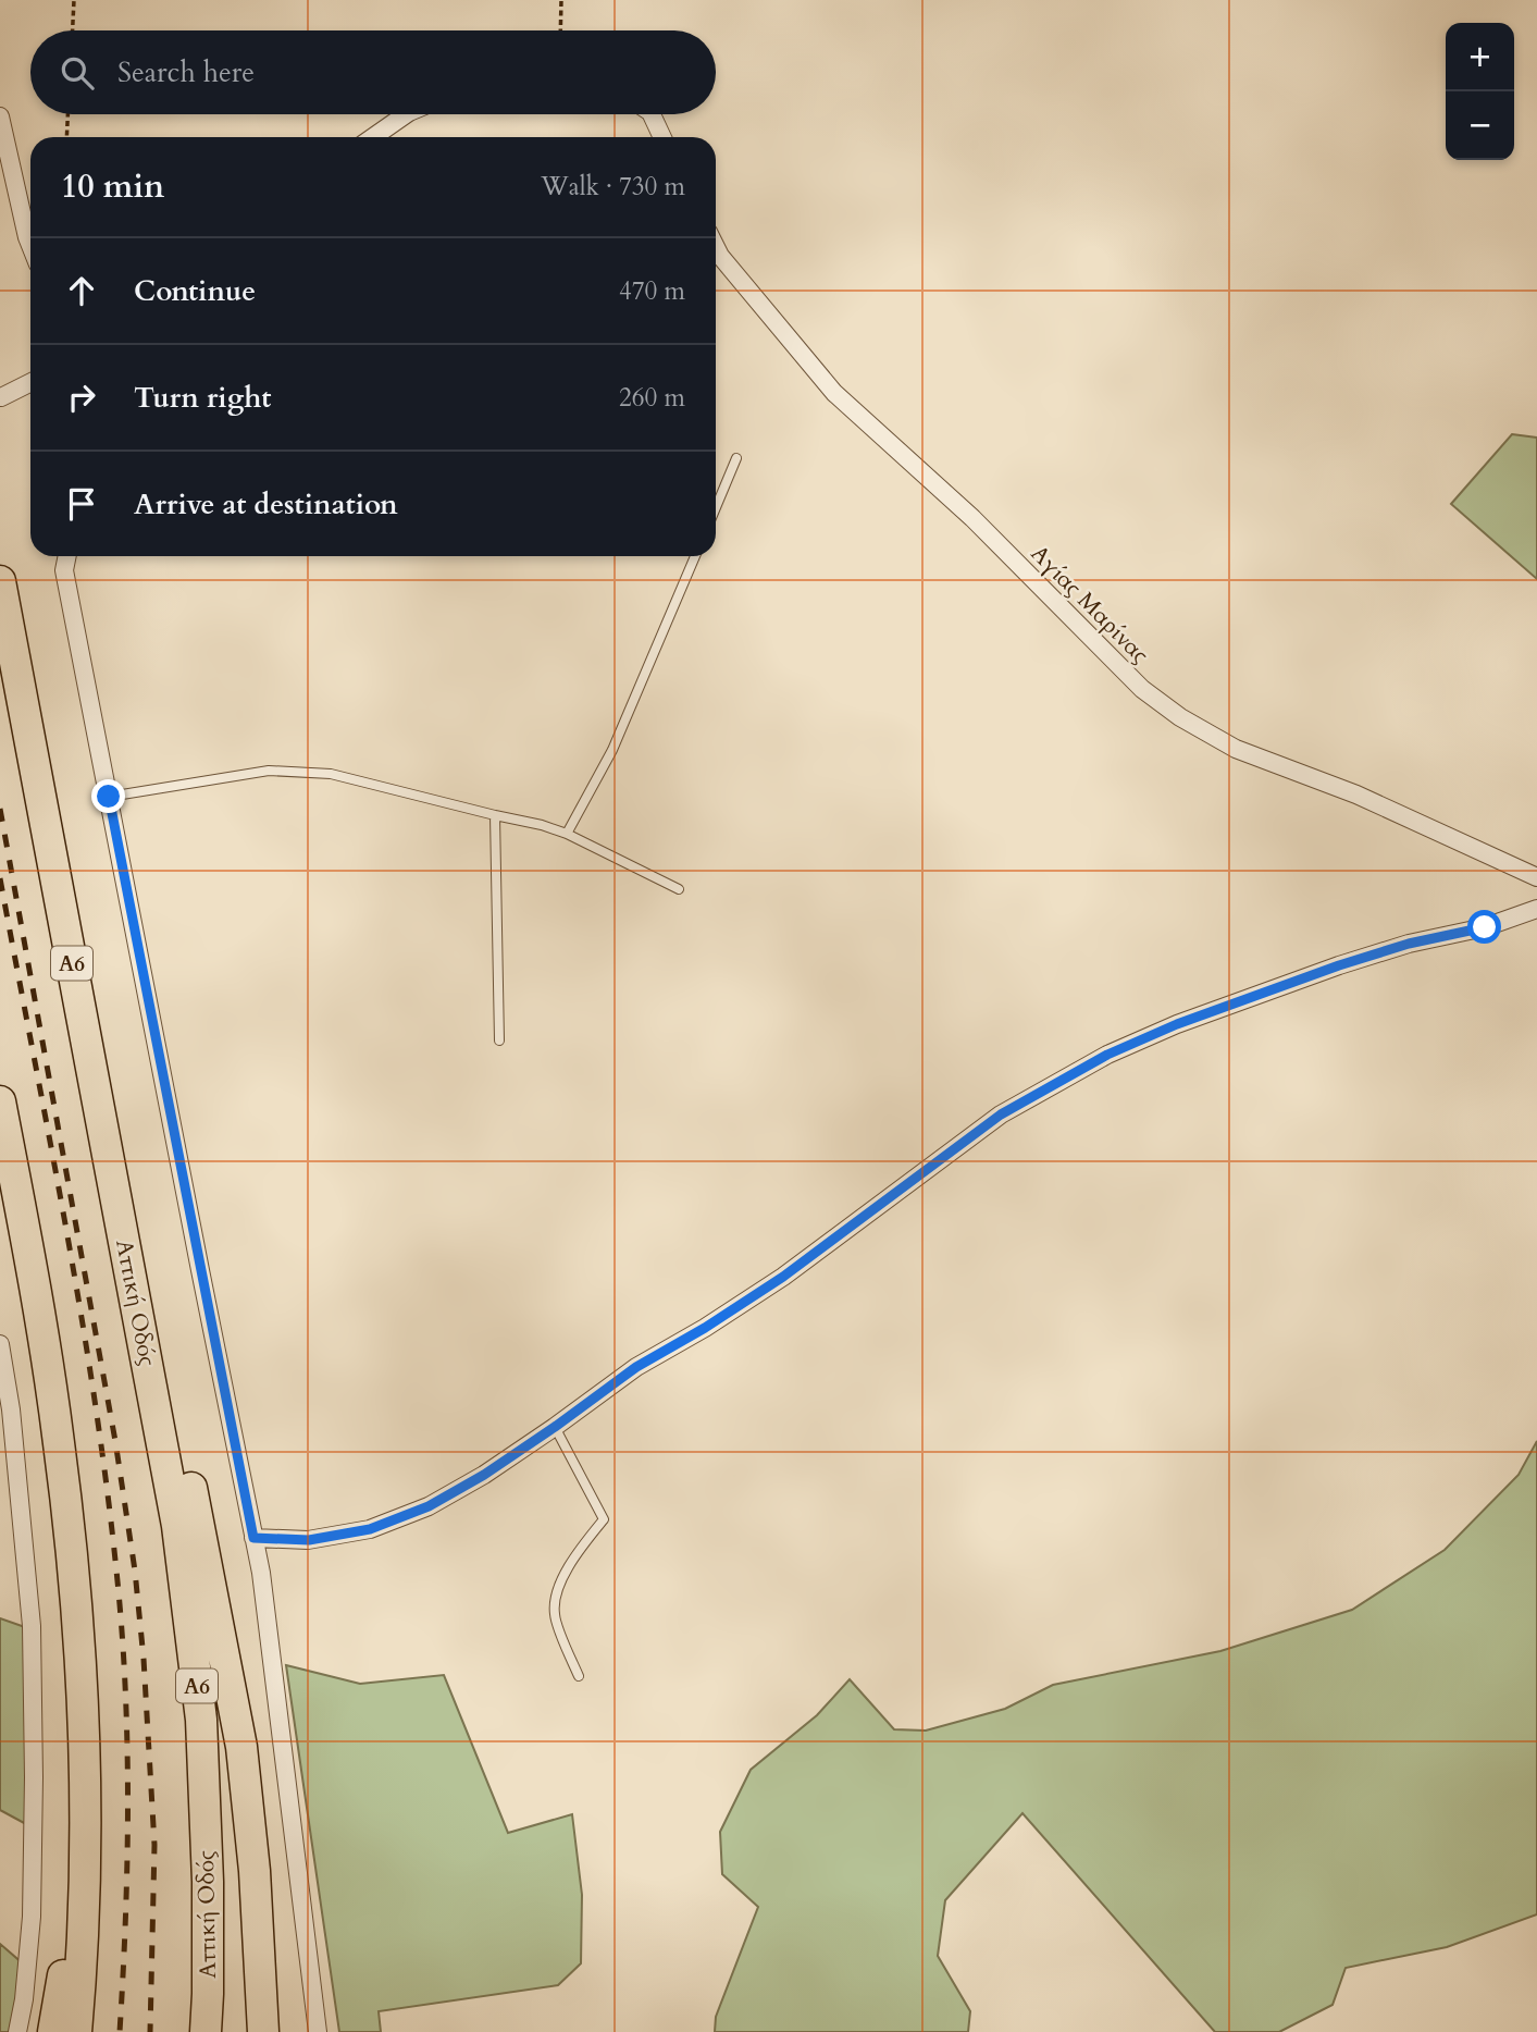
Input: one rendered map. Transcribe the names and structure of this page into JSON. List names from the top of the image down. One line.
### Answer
{"streets":{"highway":["Α6","Αττική Οδός"],"street":["Αγίας Μαρίνας"]},"page":{"map_buttons":["+","−"],"search":"Search here","heading":["10 min","Walk · 730 m"],"list":[["Continue","470 m"],["Turn right","260 m"],"Arrive at destination"]}}
